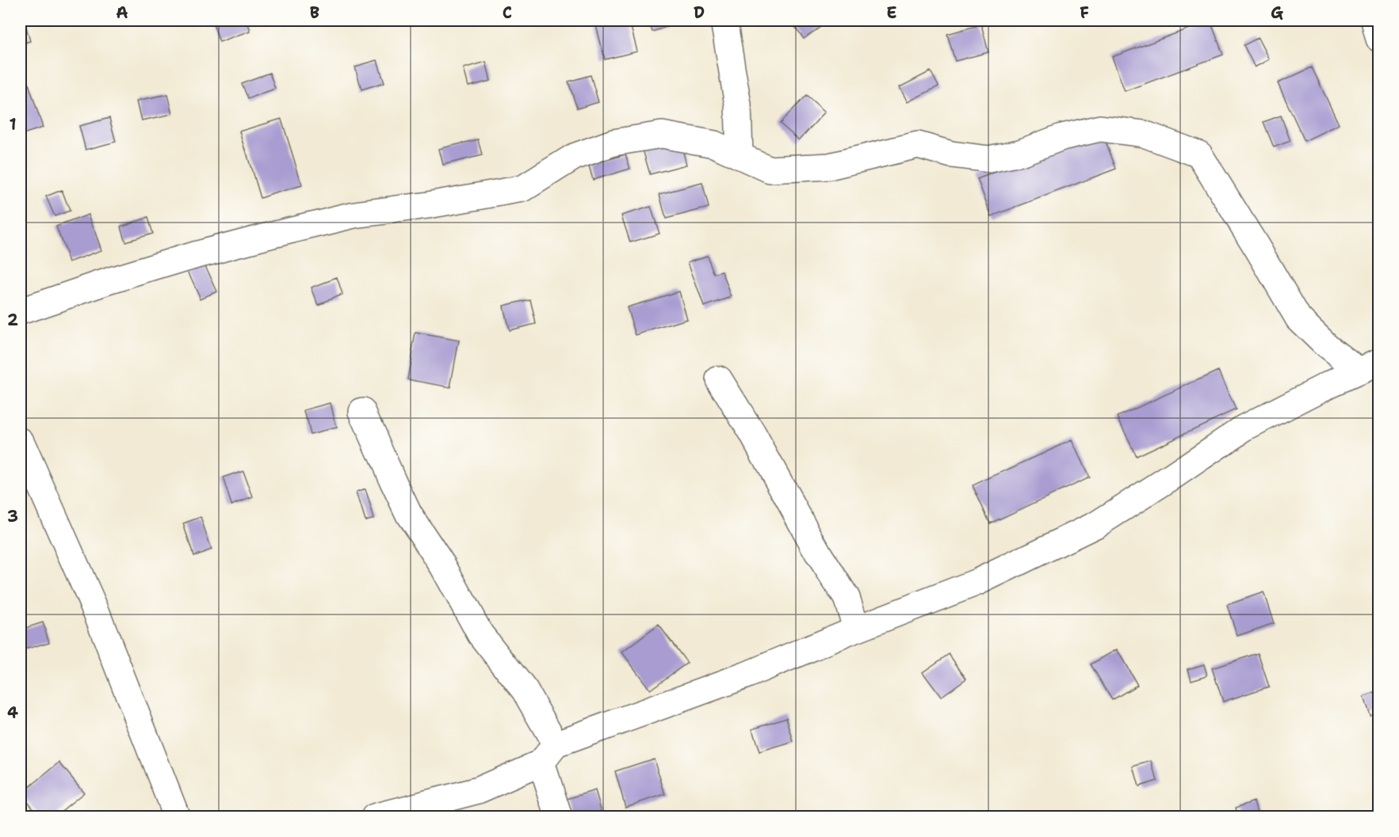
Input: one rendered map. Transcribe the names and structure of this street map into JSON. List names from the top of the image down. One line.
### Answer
{"grid":{"columns":["A","B","C","D","E","F","G"],"rows":["1","2","3","4"]}}
